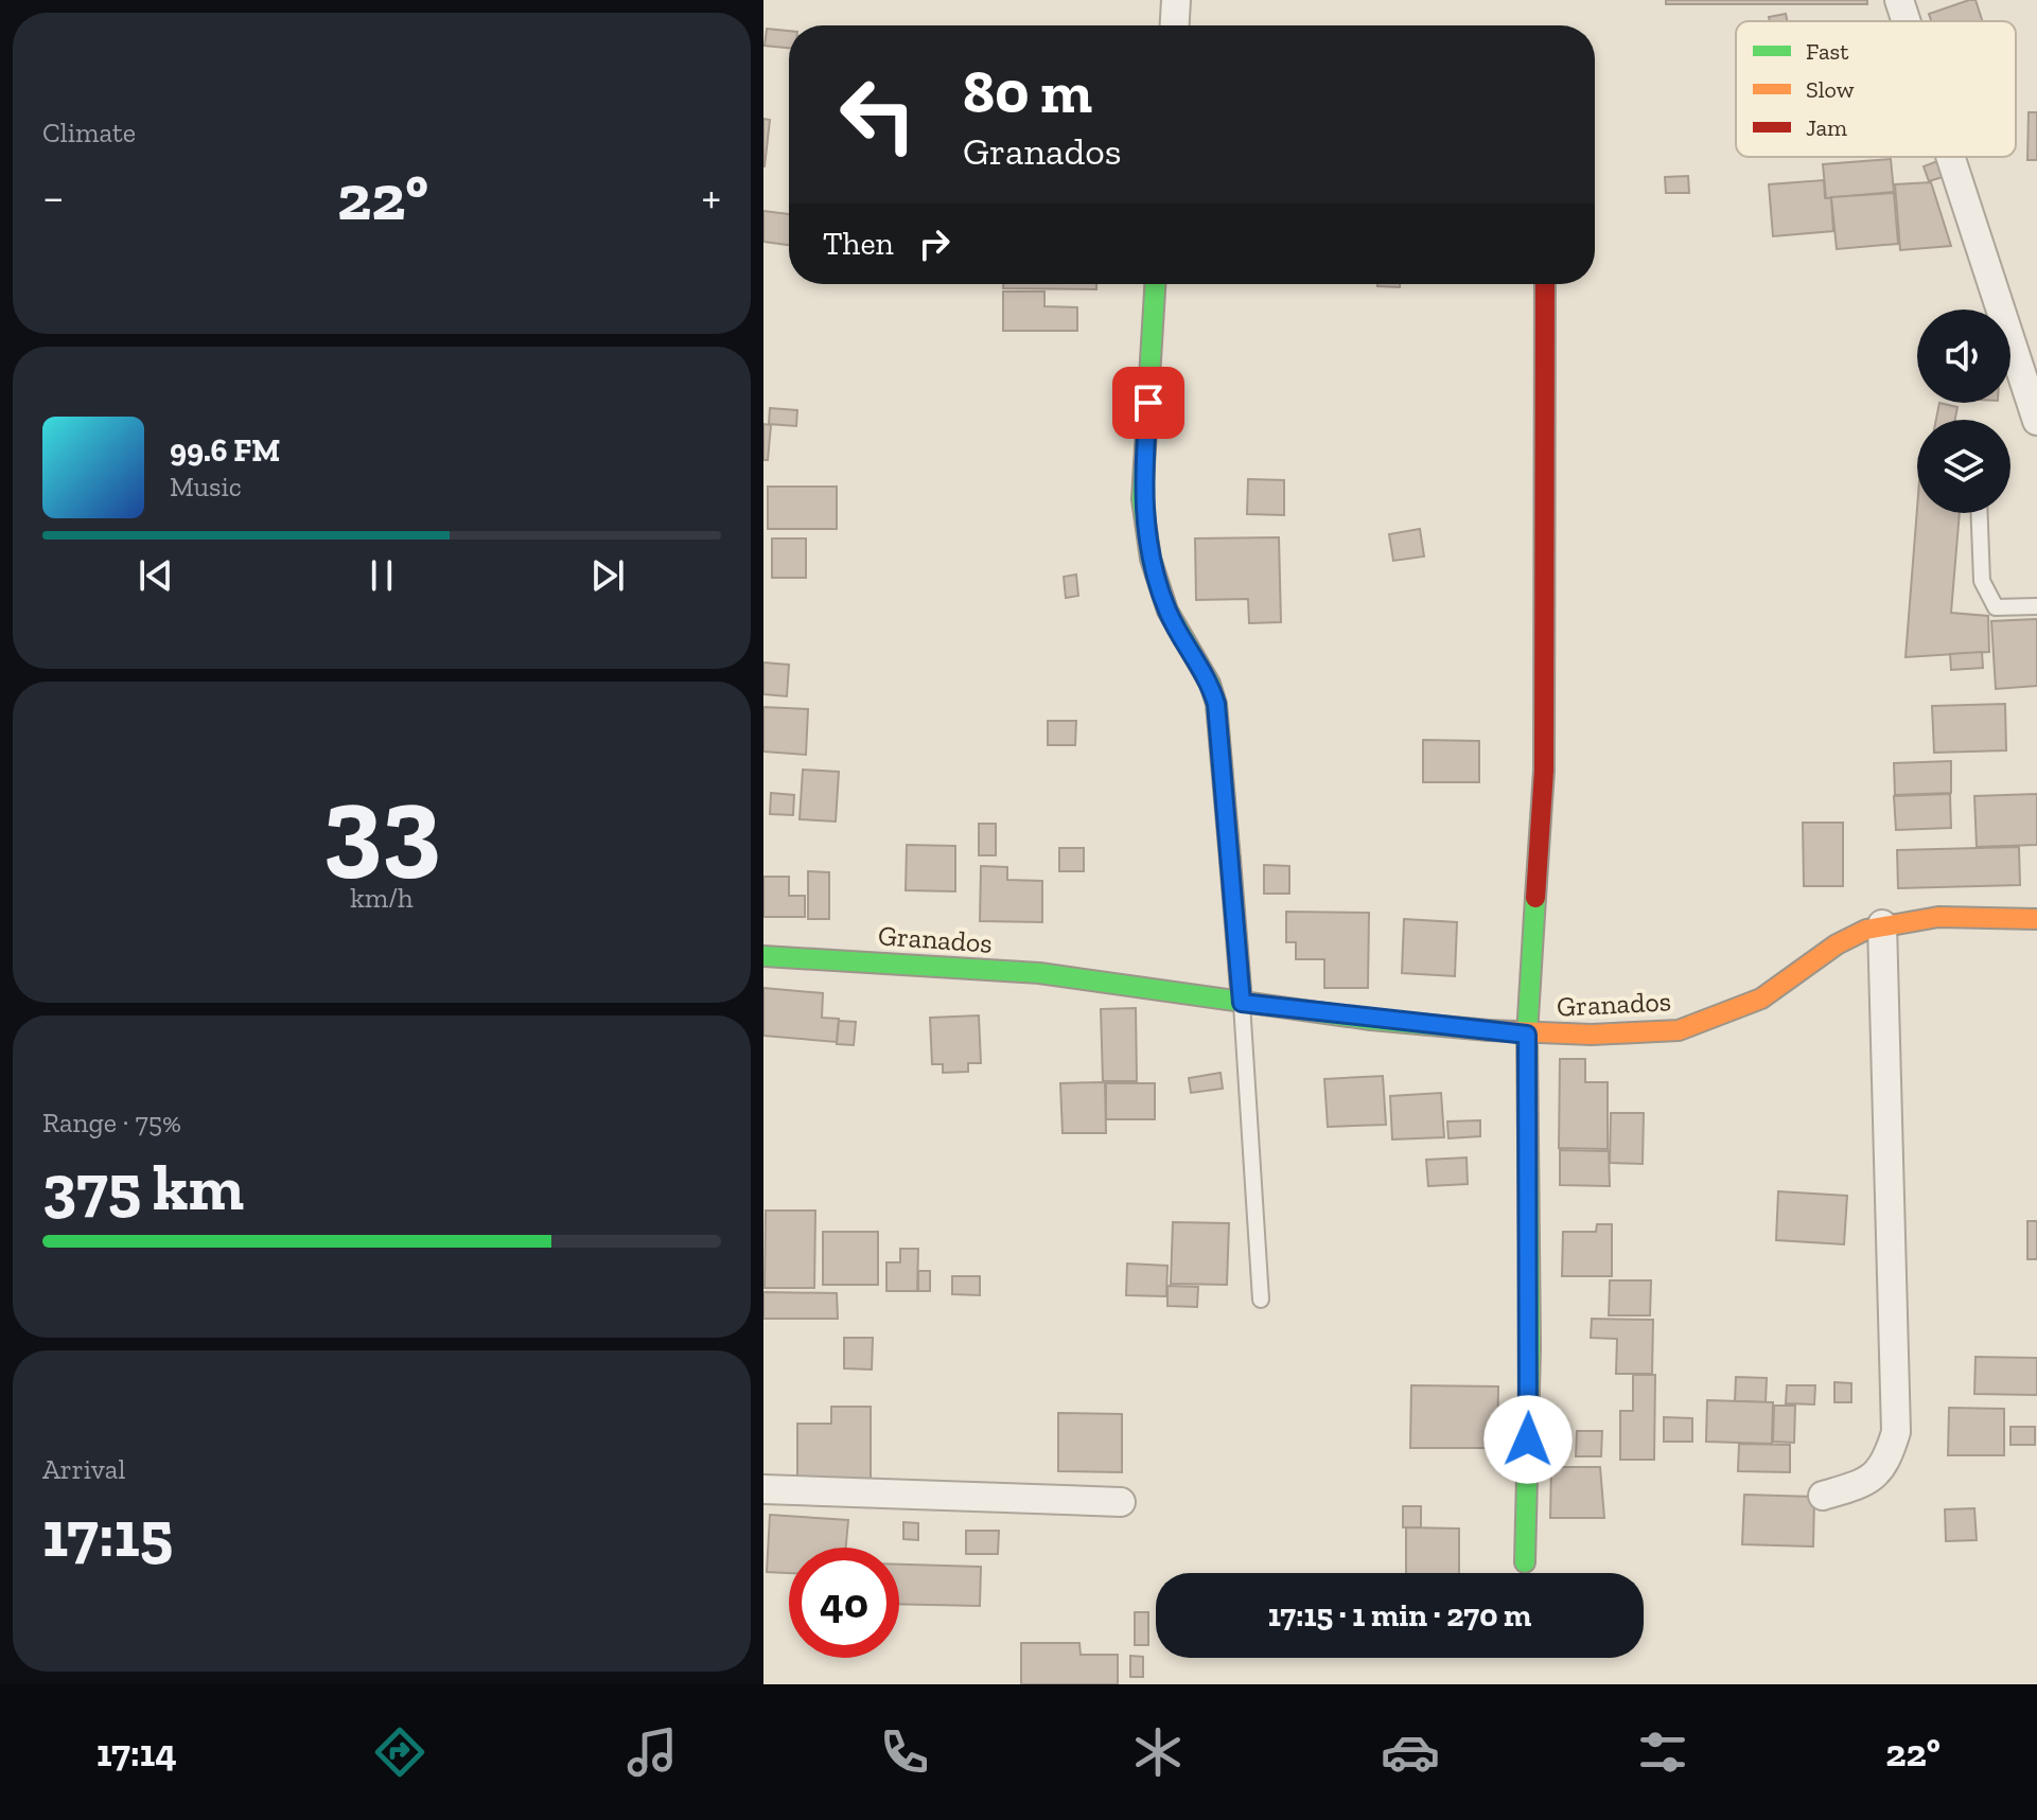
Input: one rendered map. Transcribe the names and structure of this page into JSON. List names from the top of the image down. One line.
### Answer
{"streets":{"street":["Granados"]},"legend":["Fast","Slow","Jam"],"page":{"tile":["Climate",["33","km/h"],["Range · 75%","375 km"],["Arrival","17:15"]],"turn":["80 m","Granados"],"heat":["−","22°","+"],"then":"Then","song":["99.6 FM","Music"],"limit":"40","trip":"17:15 · 1 min · 270 m","tabs":["17:14","22°"]}}
